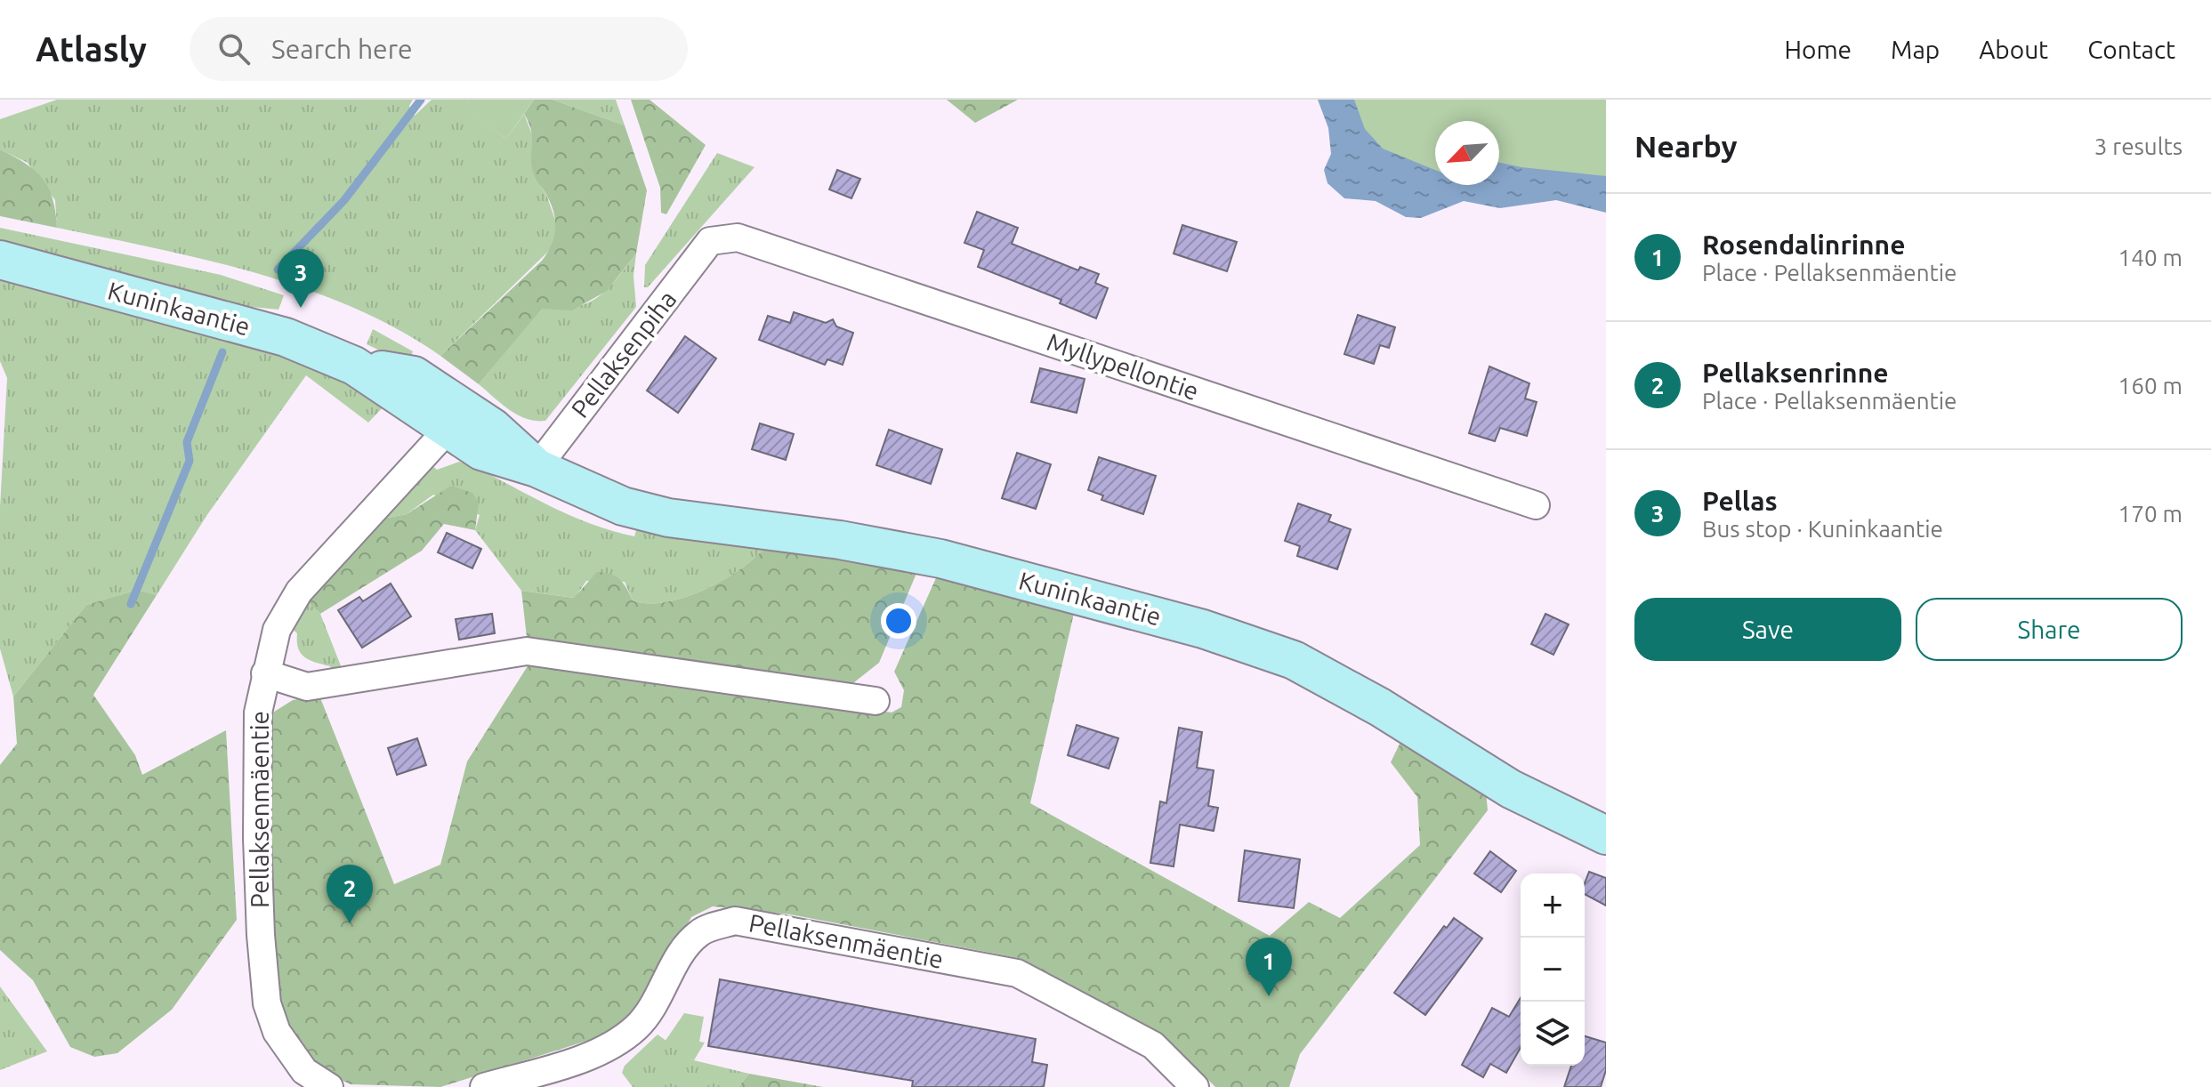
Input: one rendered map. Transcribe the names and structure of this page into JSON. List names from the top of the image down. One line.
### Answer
{"streets":{"main road":["Kuninkaantie"],"street":["Pellaksenpiha","Myllypellontie","Pellaksenmäentie"]},"crossings":[["Kuninkaantie","Pellaksenpiha"],["Kuninkaantie","Pellaksenmäentie"],["Pellaksenpiha","Myllypellontie"]],"north":"bottom left","page":{"header":"Atlasly","search":"Search here","nav":["Home","Map","About","Contact"],"heading":["Nearby","3 results"],"list":[{"mark":"1","name":"Rosendalinrinne","note":"Place · Pellaksenmäentie","value":"140 m"},{"mark":"2","name":"Pellaksenrinne","note":"Place · Pellaksenmäentie","value":"160 m"},{"mark":"3","name":"Pellas","note":"Bus stop · Kuninkaantie","value":"170 m"}],"pins":["3","2","1"],"buttons":["Save","Share"],"map_buttons":["+","−"]}}
